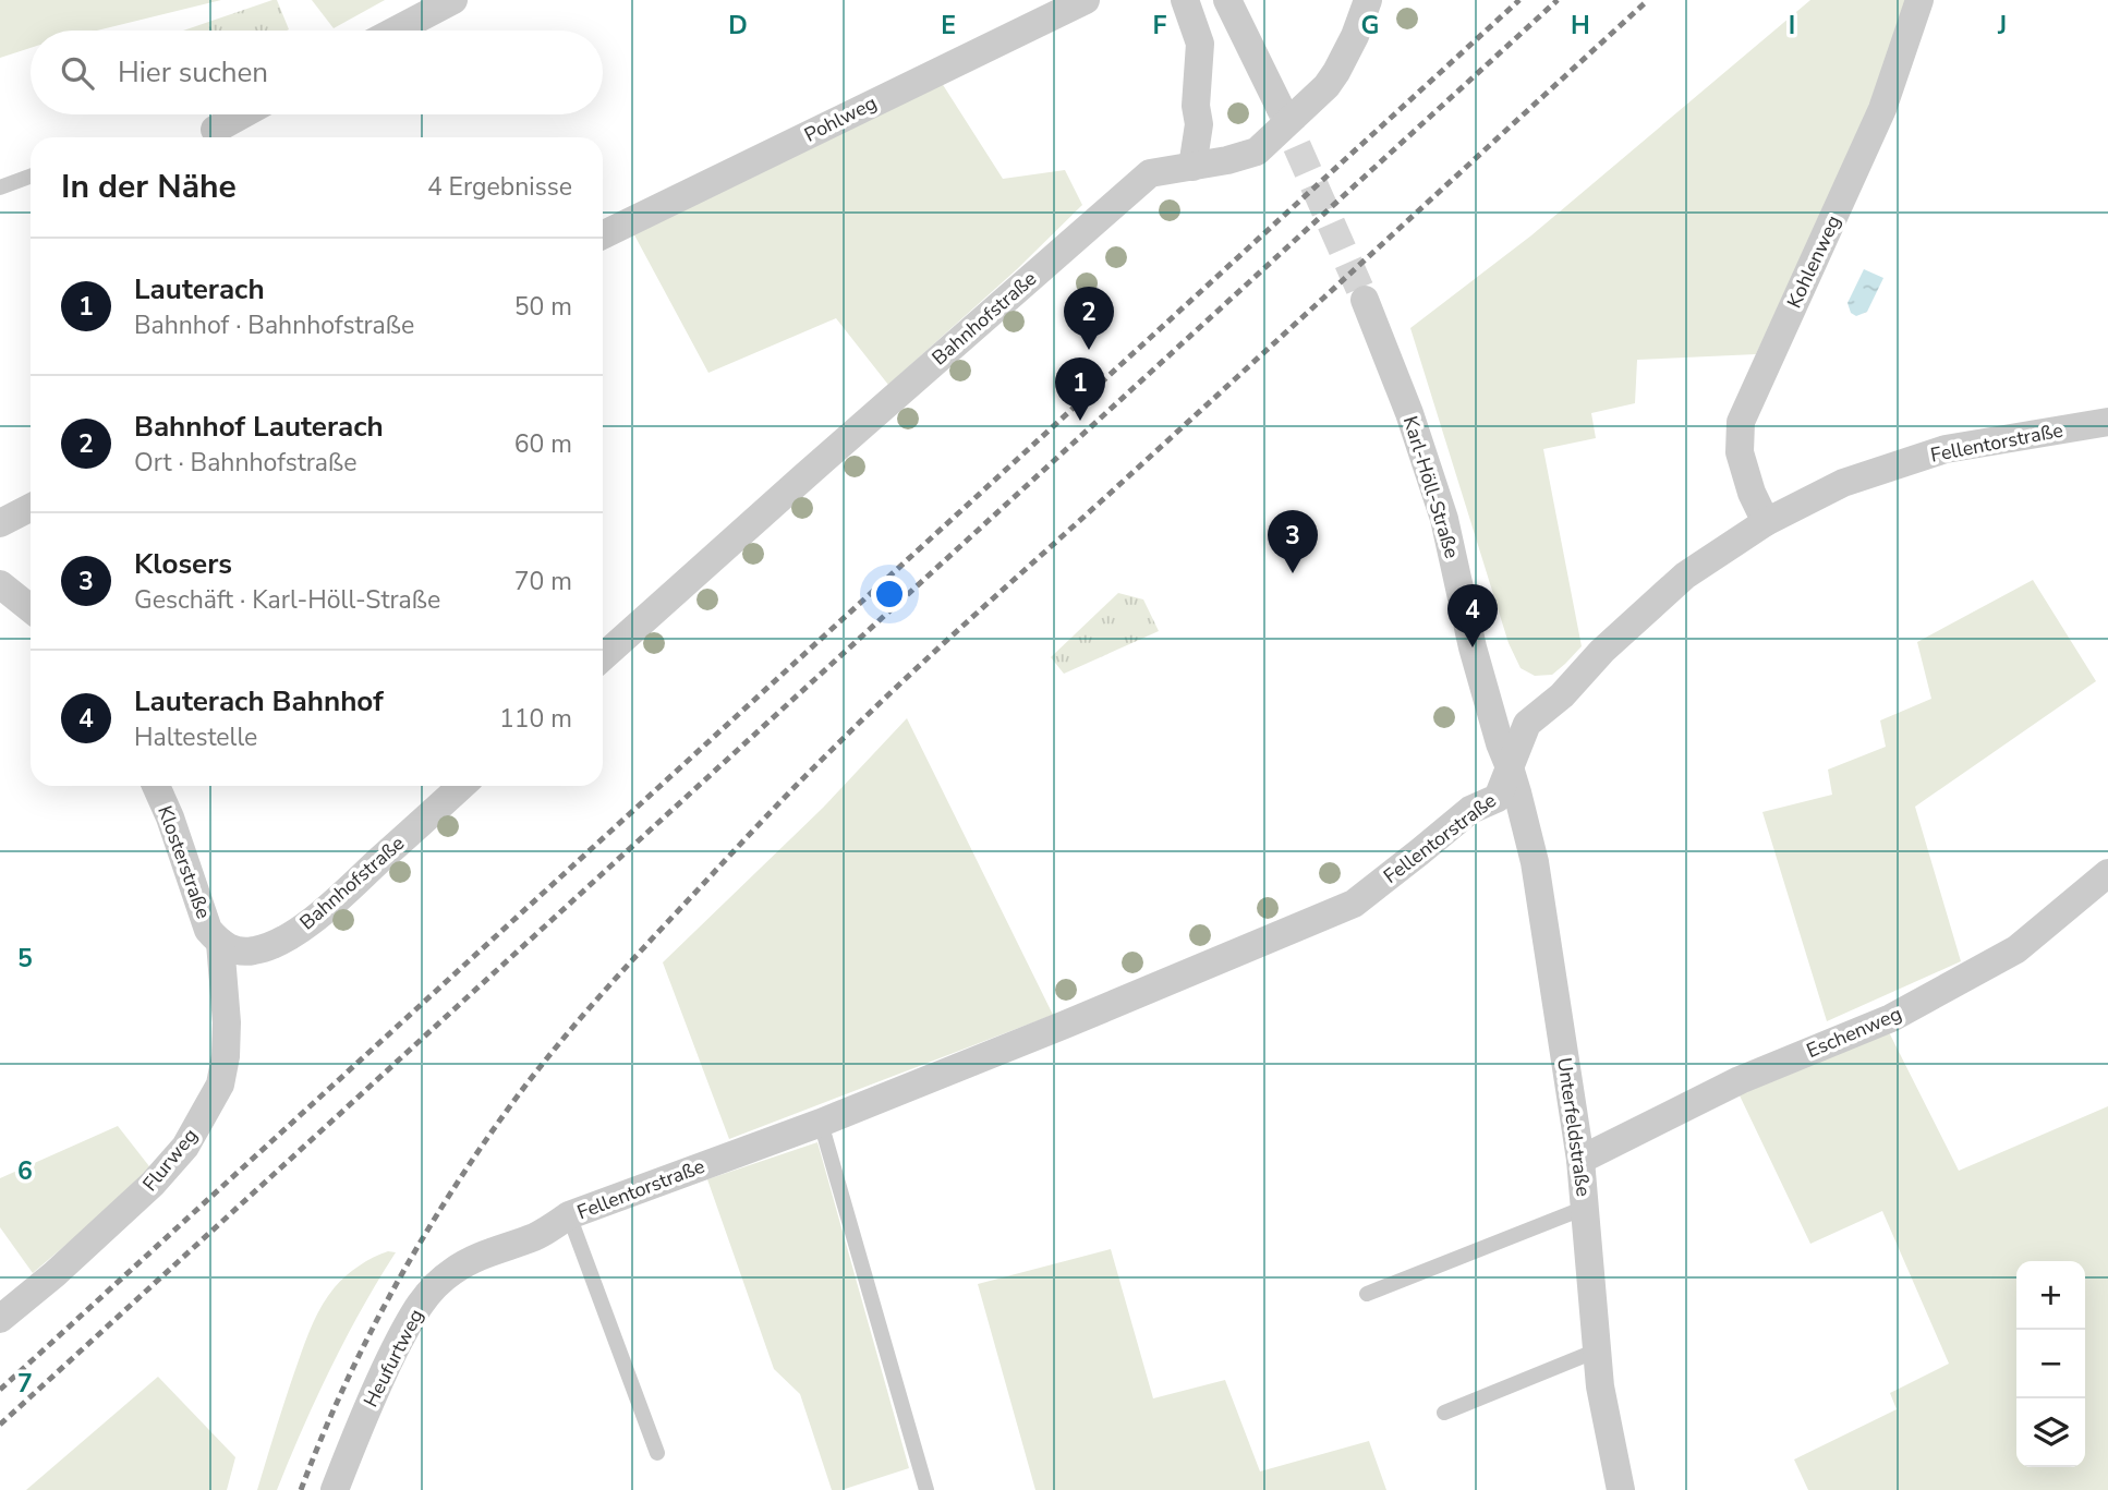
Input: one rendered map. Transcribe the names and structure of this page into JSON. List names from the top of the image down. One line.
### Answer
{"streets":{"street":["Pohlweg","Kohlenweg","Bahnhofstraße","Fellentorstraße","Karl-Höll-Straße","Klosterstraße","Eschenweg","Unterfeldstraße","Flurweg","Heufurtweg"]},"crossings":[["Kohlenweg","Fellentorstraße"],["Bahnhofstraße","Klosterstraße"],["Bahnhofstraße","Flurweg"],["Fellentorstraße","Karl-Höll-Straße"],["Fellentorstraße","Unterfeldstraße"],["Fellentorstraße","Heufurtweg"],["Karl-Höll-Straße","Unterfeldstraße"],["Klosterstraße","Flurweg"],["Eschenweg","Unterfeldstraße"]],"page":{"search":"Hier suchen","heading":["In der Nähe","4 Ergebnisse"],"list":[{"mark":"1","name":"Lauterach","note":"Bahnhof · Bahnhofstraße","value":"50 m"},{"mark":"2","name":"Bahnhof Lauterach","note":"Ort · Bahnhofstraße","value":"60 m"},{"mark":"3","name":"Klosers","note":"Geschäft · Karl-Höll-Straße","value":"70 m"},{"mark":"4","name":"Lauterach Bahnhof","note":"Haltestelle","value":"110 m"}],"pins":["2","1","3","4"],"map_buttons":["+","−"]},"grid":{"columns":["D","E","F","G","H","I","J"],"rows":["5","6","7"]}}
